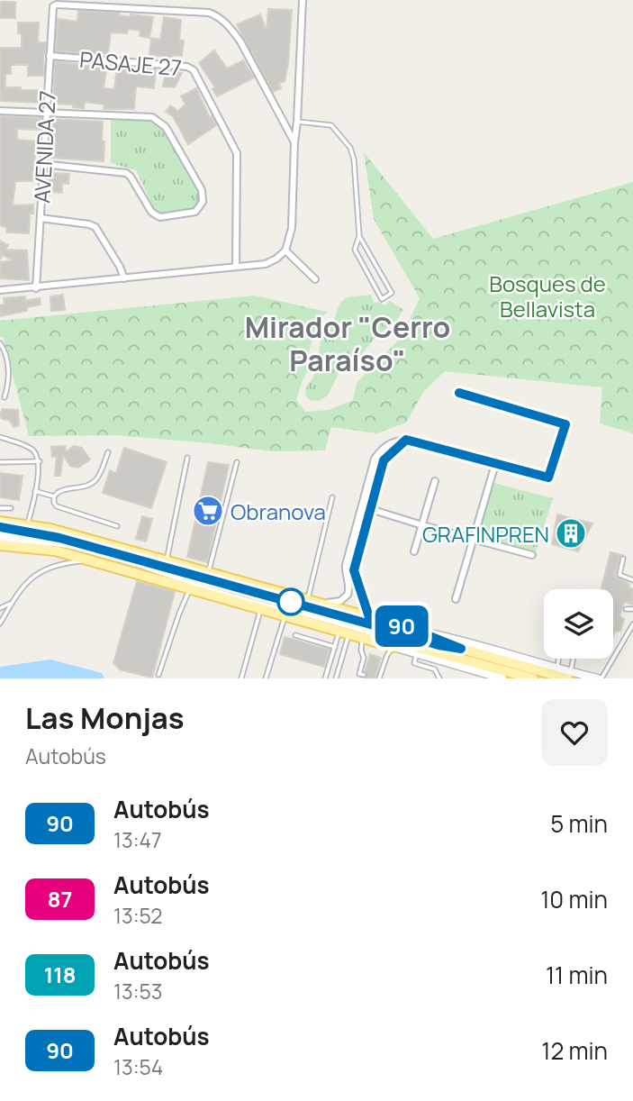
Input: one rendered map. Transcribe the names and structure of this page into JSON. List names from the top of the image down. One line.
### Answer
{"streets":{"street":["PASAJE 27","AVENIDA 27"]},"crossings":[["PASAJE 27","AVENIDA 27"]],"districts":["Mirador \"Cerro Paraíso\""],"parks":["Bosques de Bellavista"],"places":{"supermarket":["Obranova"],"building":["GRAFINPREN"]},"lines":["bus line 90"],"page":{"on_map":"90","heading":["Las Monjas","Autobús"],"list":[{"mark":"90","name":"Autobús","note":"13:47","value":"5 min"},{"mark":"87","name":"Autobús","note":"13:52","value":"10 min"},{"mark":"118","name":"Autobús","note":"13:53","value":"11 min"},{"mark":"90","name":"Autobús","note":"13:54","value":"12 min"}]}}
